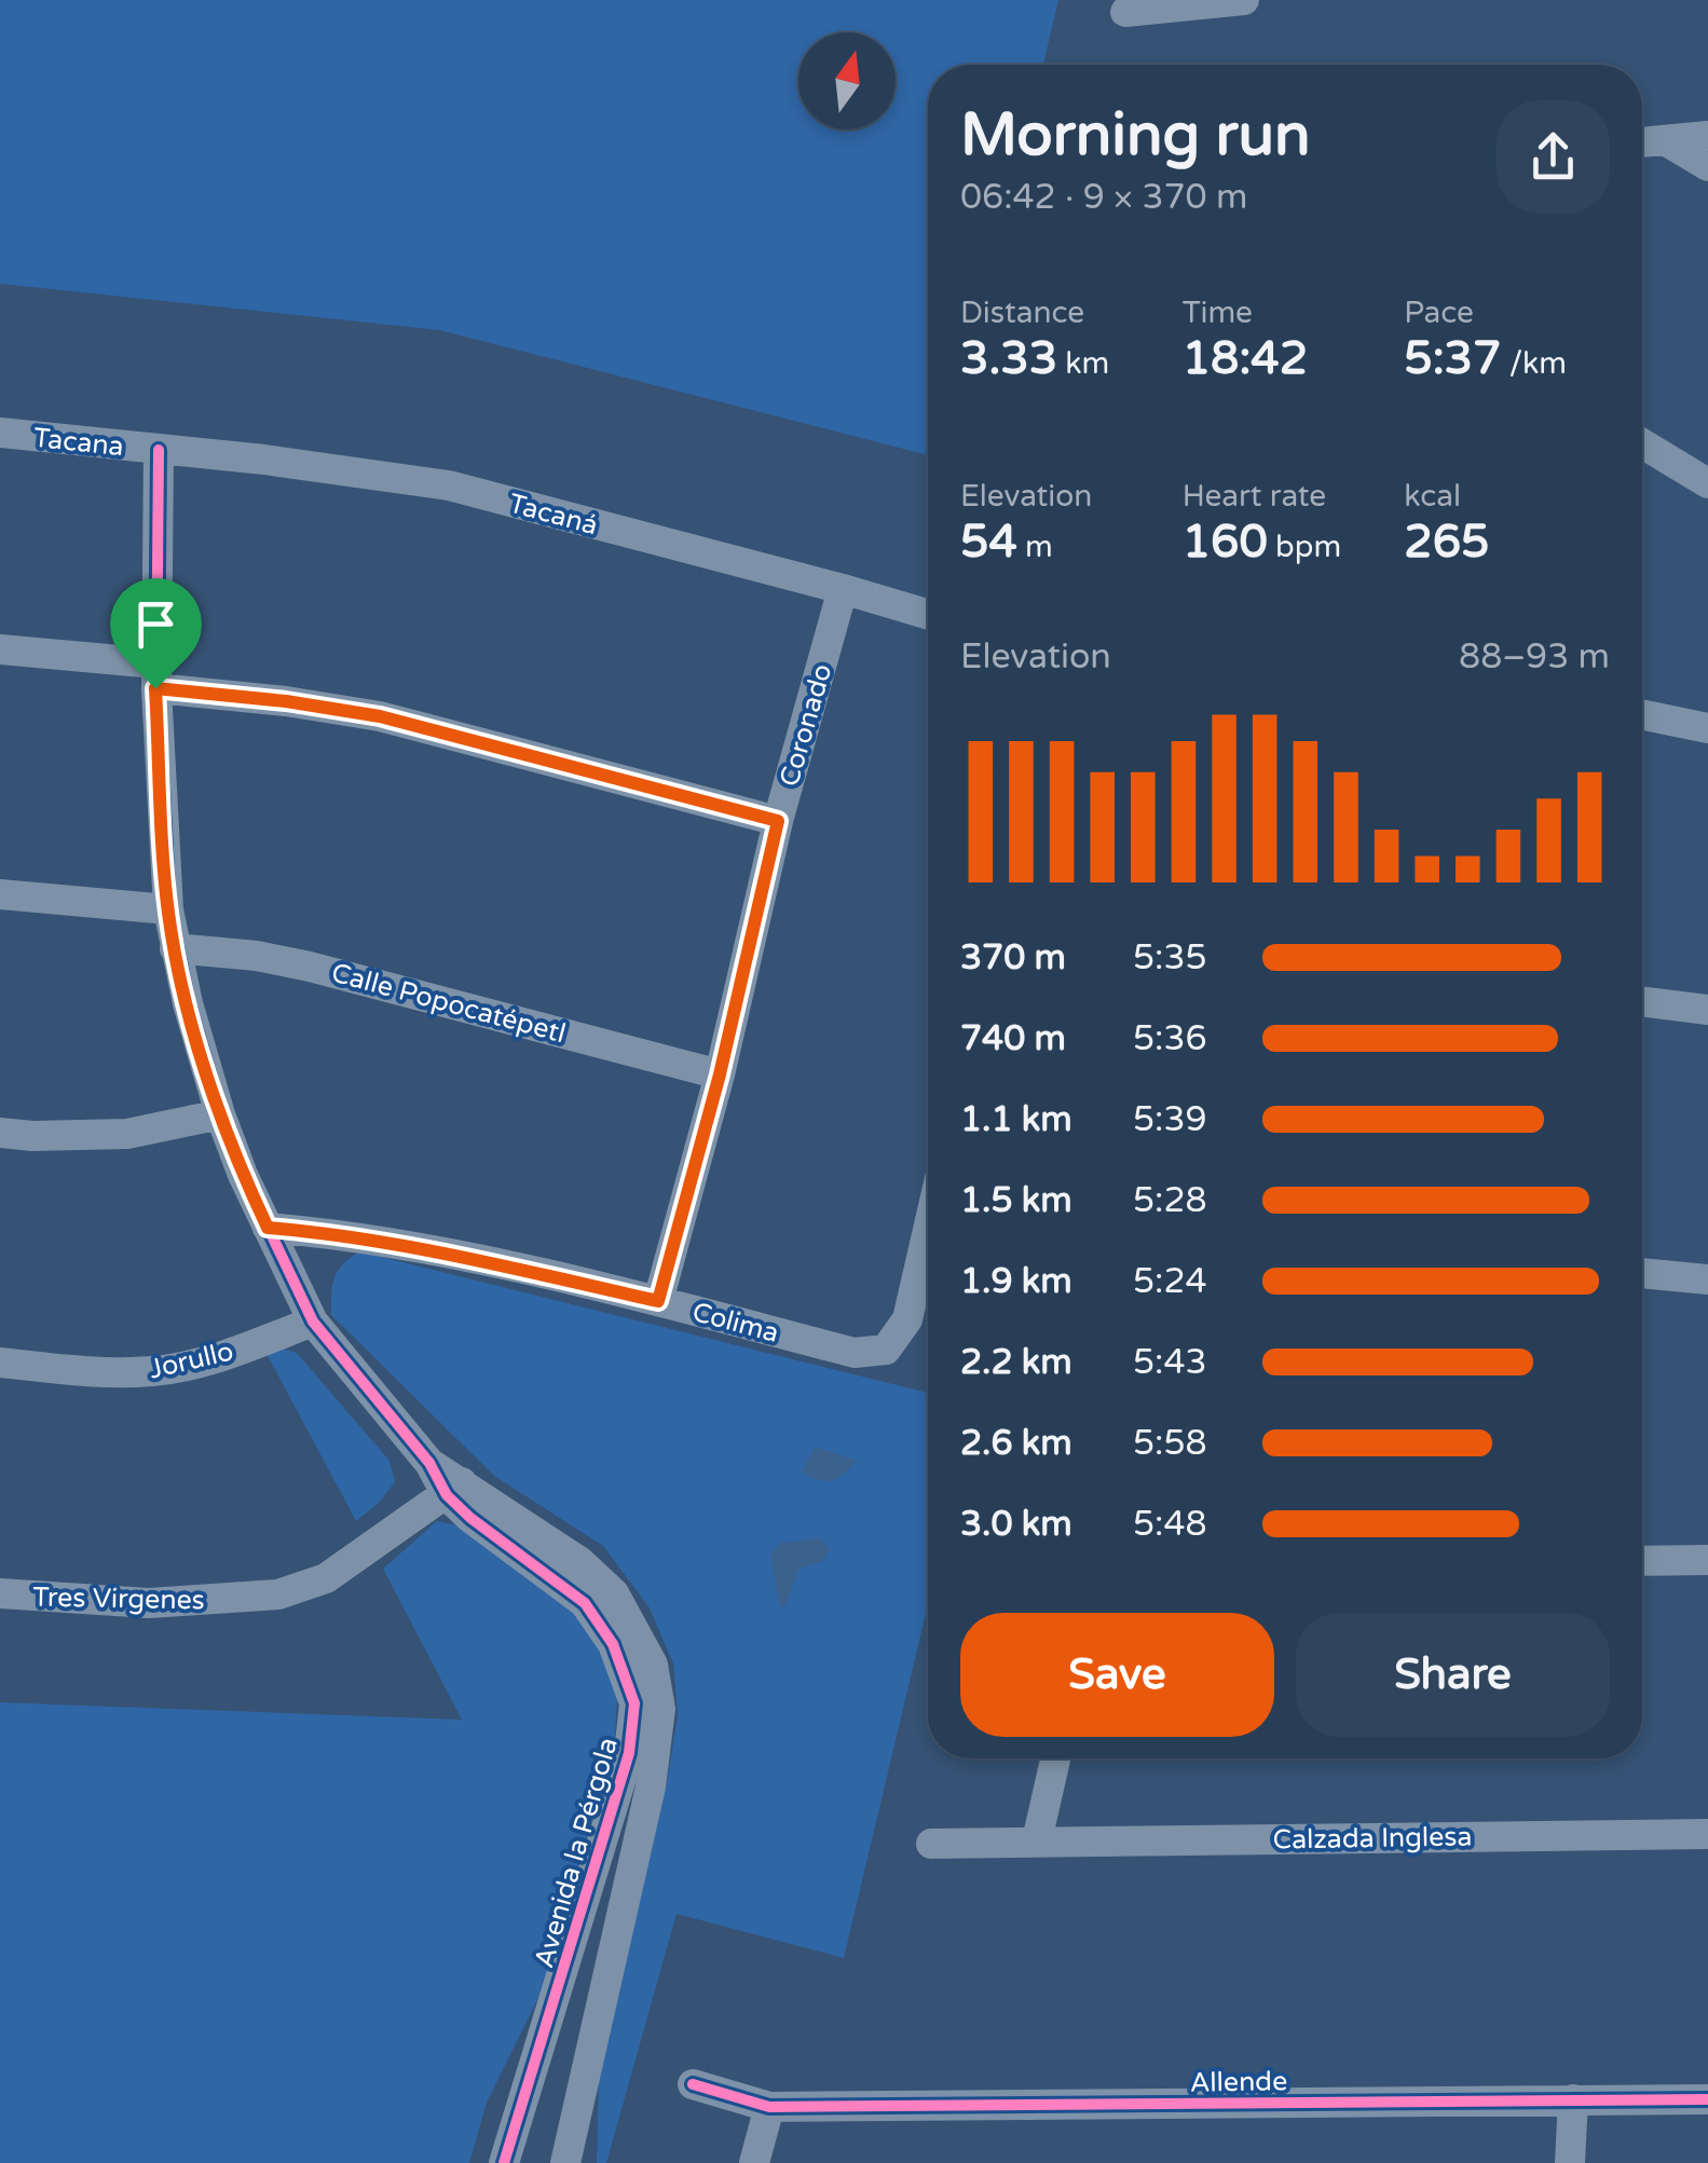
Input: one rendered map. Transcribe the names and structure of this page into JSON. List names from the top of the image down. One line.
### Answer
{"streets":{"street":["Tacana","Tacaná","Coronado","Calle Popocatépetl","Colima","Jorullo","Tres Virgenes","Calzada Inglesa","Avenida la Pérgola","Allende"]},"crossings":[["Tacana","Tacaná"],["Tacaná","Coronado"],["Coronado","Calle Popocatépetl"],["Coronado","Colima"],["Tres Virgenes","Avenida la Pérgola"]],"north":"top","page":{"heading":["Morning run","06:42 · 9 × 370 m"],"stats":[["Distance","3.33 km"],["Time","18:42"],["Pace","5:37 /km"],["Elevation","54 m"],["Heart rate","160 bpm"],["kcal","265"]],"chart":["Elevation","88–93 m"],"list":[{"name":"370 m","note":"5:35"},{"name":"740 m","note":"5:36"},{"name":"1.1 km","note":"5:39"},{"name":"1.5 km","note":"5:28"},{"name":"1.9 km","note":"5:24"},{"name":"2.2 km","note":"5:43"},{"name":"2.6 km","note":"5:58"},{"name":"3.0 km","note":"5:48"}],"buttons":["Save","Share"]}}
